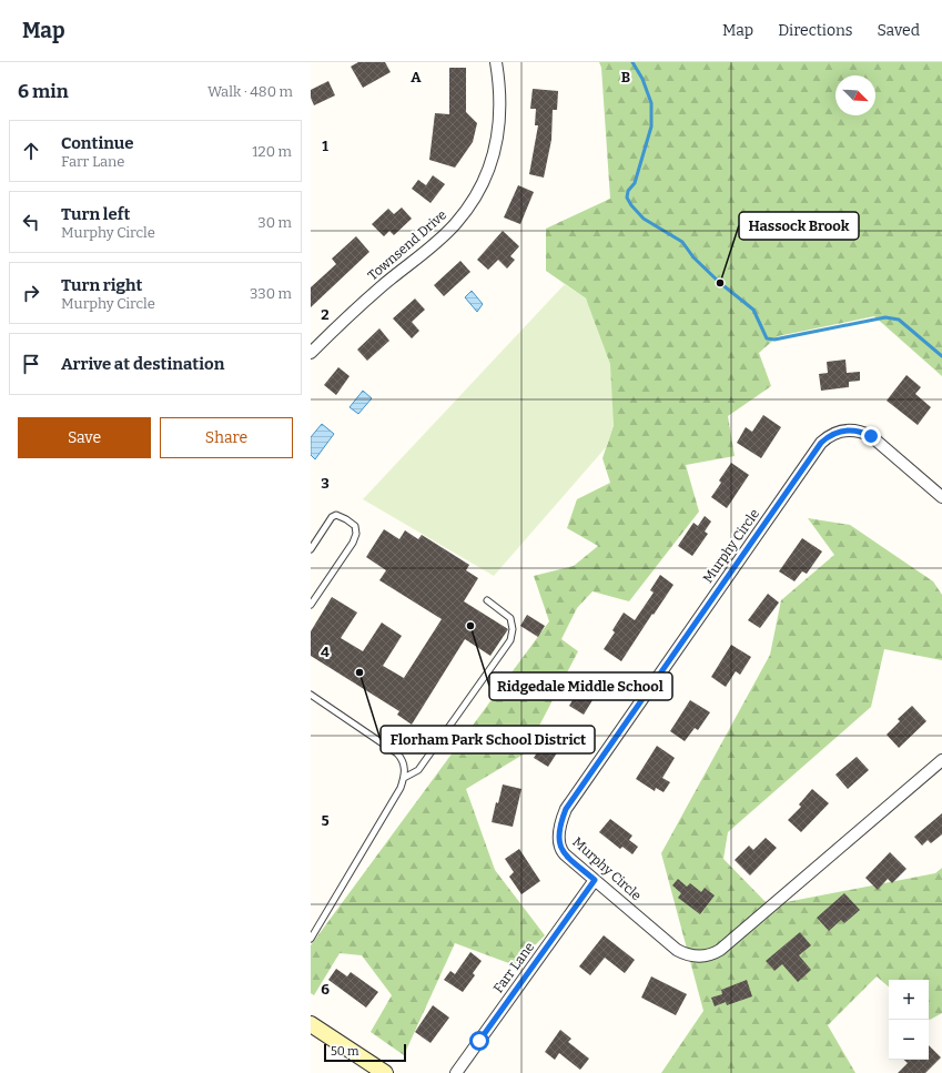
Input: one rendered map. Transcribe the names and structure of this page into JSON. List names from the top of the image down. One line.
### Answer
{"streets":{"street":["Townsend Drive","Murphy Circle","Farr Lane"]},"crossings":[["Murphy Circle","Farr Lane"]],"places":["Hassock Brook","Ridgedale Middle School","Florham Park School District"],"scale_bar":"50 m","north":"bottom right","page":{"header":"Map","nav":["Map","Directions","Saved"],"heading":["6 min","Walk · 480 m"],"list":[["Continue","Farr Lane","120 m"],["Turn left","Murphy Circle","30 m"],["Turn right","Murphy Circle","330 m"],"Arrive at destination"],"buttons":["Save","Share"],"map_buttons":["+","−"],"scale":"50 m"},"grid":{"columns":["A","B"],"rows":["1","2","3","4","5","6"]}}
